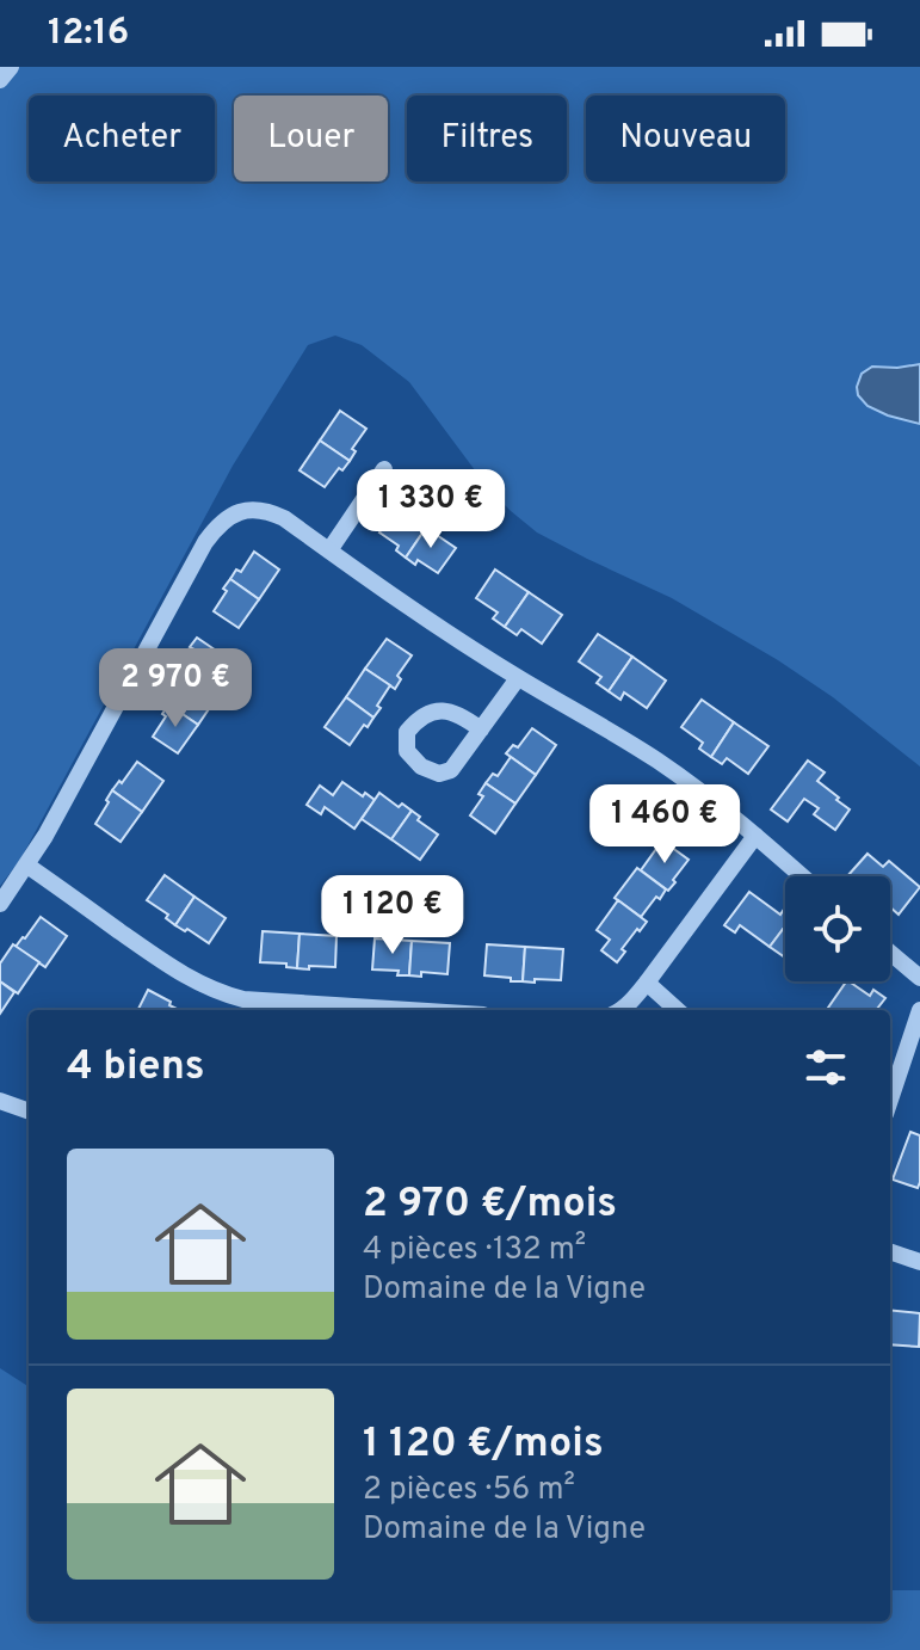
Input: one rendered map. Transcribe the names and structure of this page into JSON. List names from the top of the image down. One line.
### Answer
{"page":{"status":"12:16","chip":["Acheter","Louer","Filtres","Nouveau"],"price":["1 330 €","2 970 €","1 460 €","1 120 €"],"heading":"4 biens","list":[{"name":"2 970 €/mois","note":"4 pièces · 132 m² · Domaine de la Vigne"},{"name":"1 120 €/mois","note":"2 pièces · 56 m² · Domaine de la Vigne"}]}}
